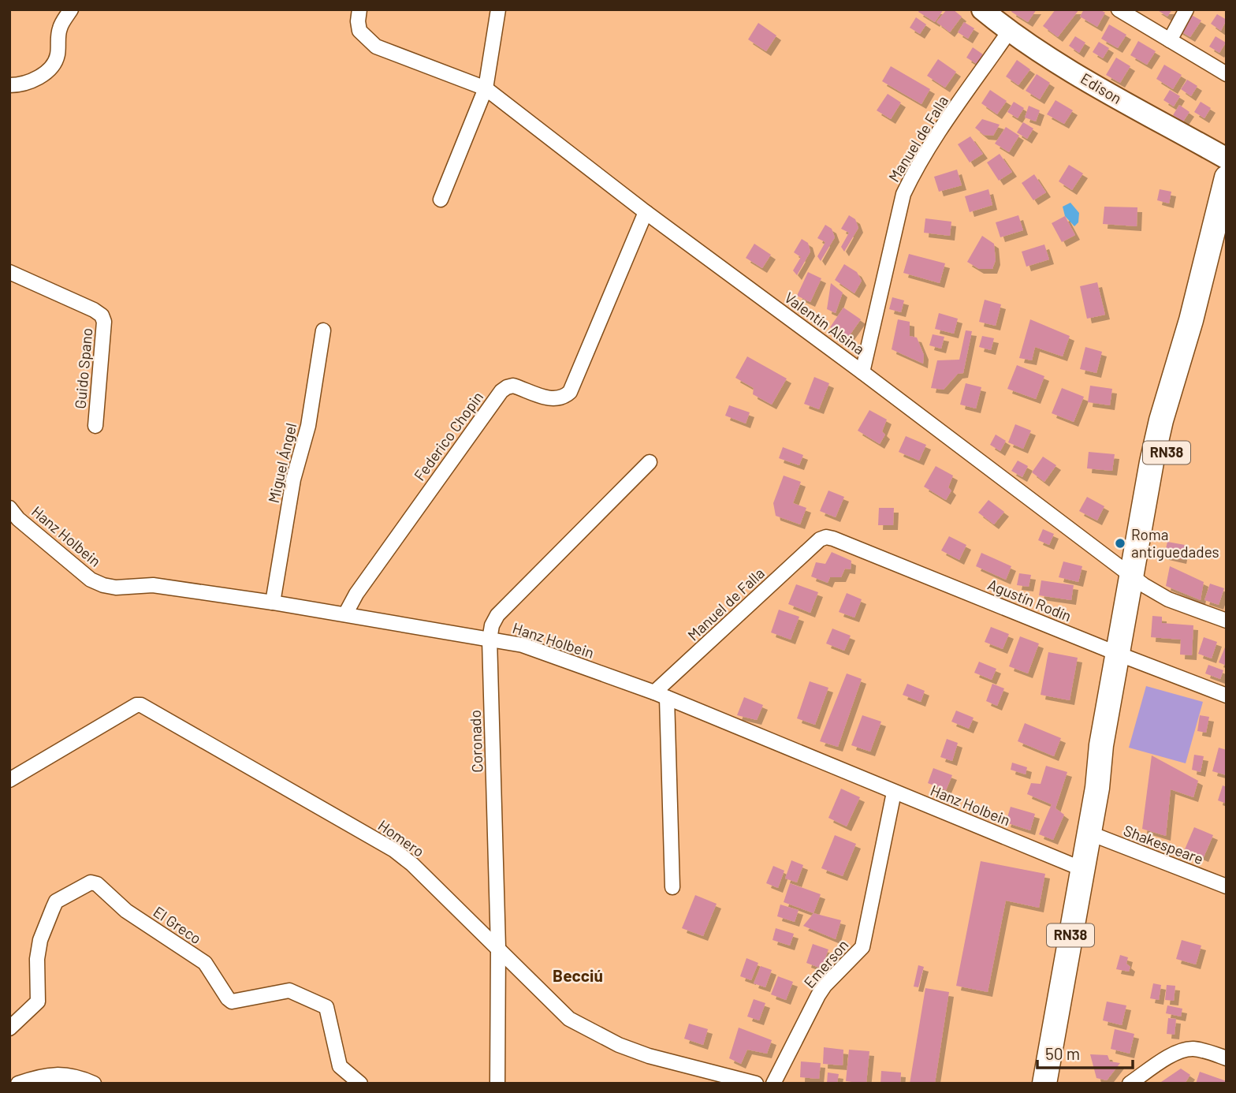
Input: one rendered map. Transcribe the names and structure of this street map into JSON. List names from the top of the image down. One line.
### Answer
{"streets":{"main road":["RN38"],"street":["Edison","Manuel de Falla","Valentín Alsina","Guido Spano","Federico Chopin","Miguel Ángel","Hanz Holbein","Agustín Rodín","Coronado","Homero","Shakespeare","El Greco","Emerson"]},"crossings":[["Edison","Manuel de Falla"],["Manuel de Falla","Valentín Alsina"],["Manuel de Falla","Hanz Holbein"],["Manuel de Falla","Agustín Rodín"],["Valentín Alsina","Federico Chopin"],["Valentín Alsina","RN38"],["Federico Chopin","Hanz Holbein"],["RN38","Hanz Holbein"],["RN38","Agustín Rodín"],["RN38","Shakespeare"],["Miguel Ángel","Hanz Holbein"],["Hanz Holbein","Coronado"],["Hanz Holbein","Emerson"],["Coronado","Homero"]],"districts":["Becciú"],"places":["Roma antiguedades"],"scale_bar":"50 m"}
